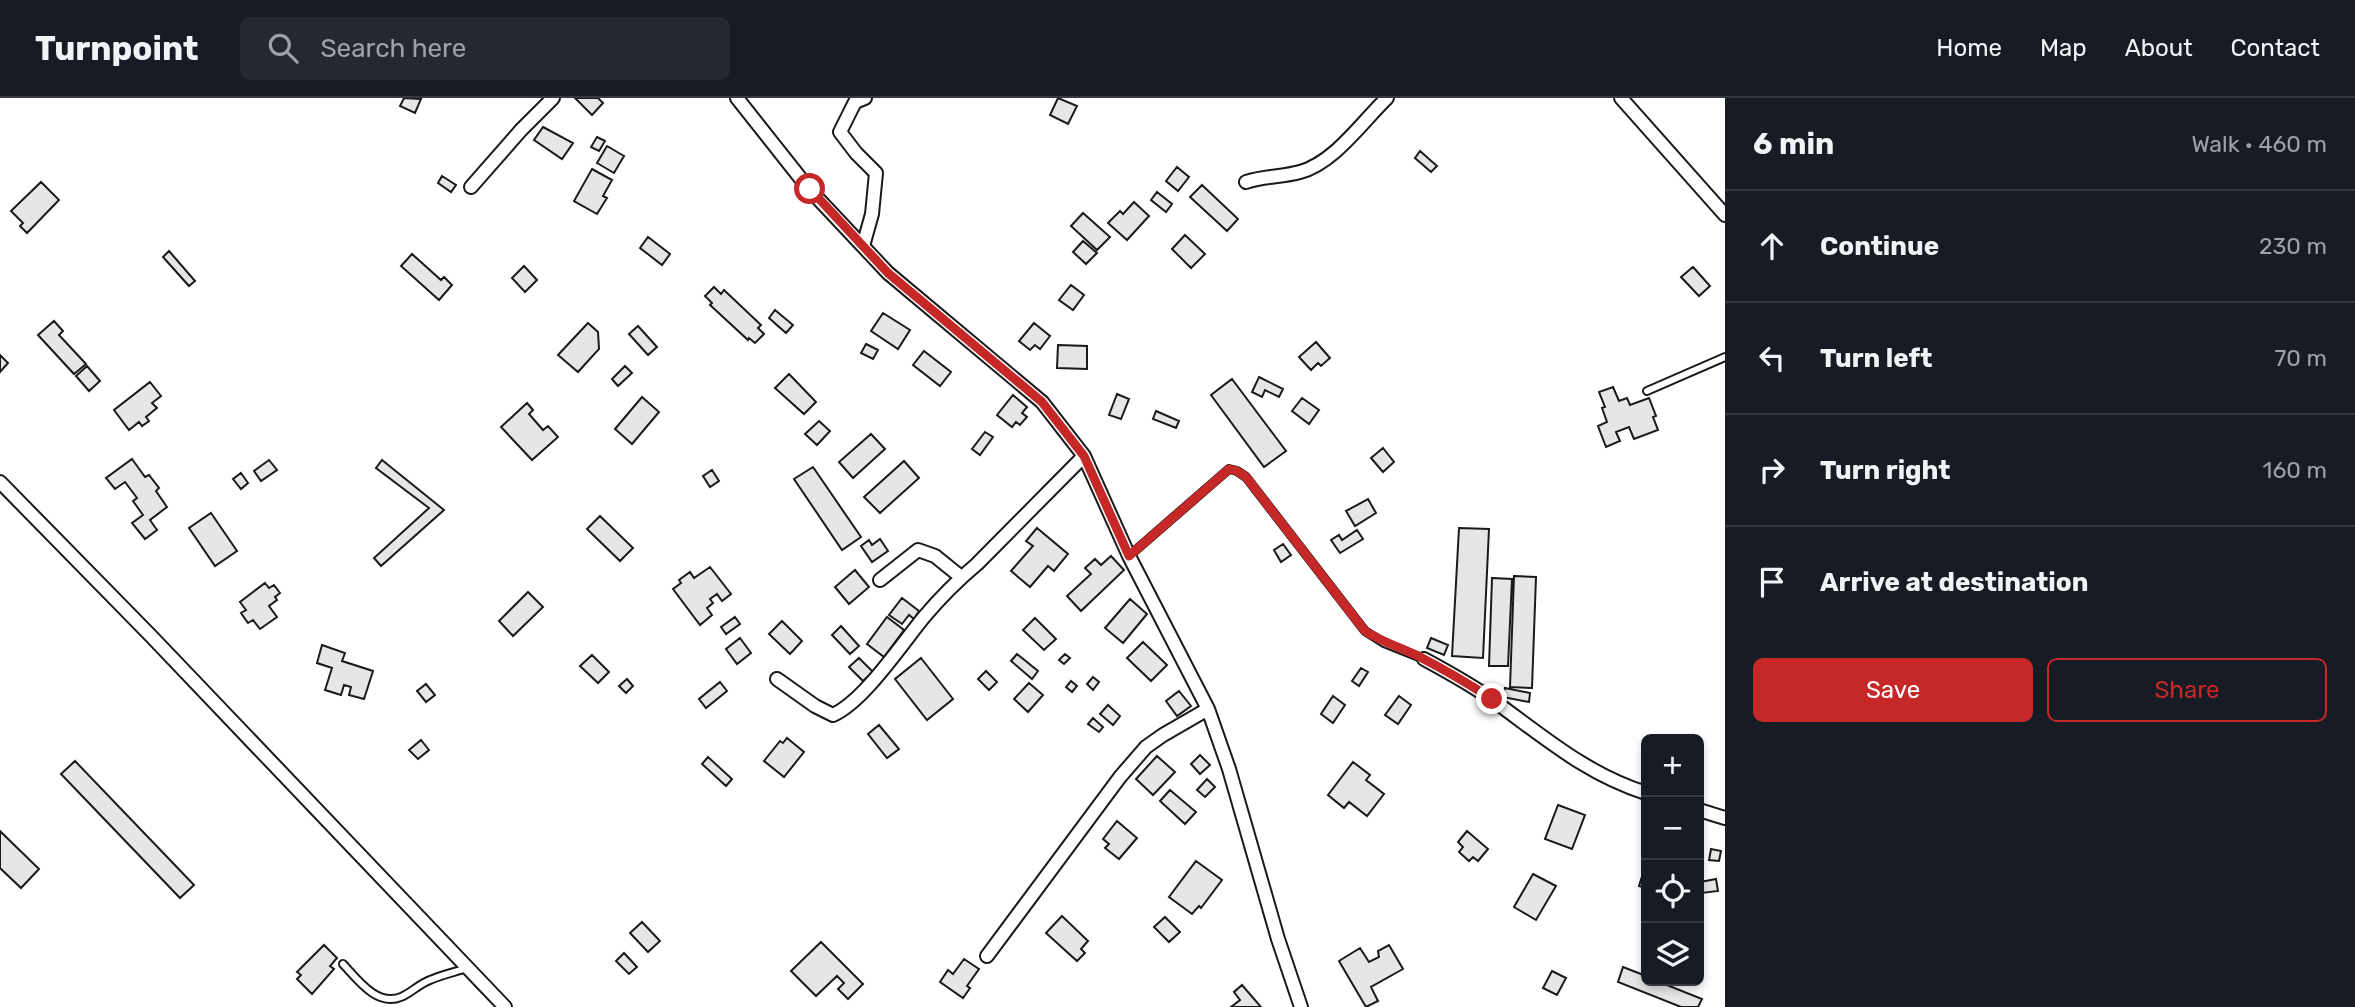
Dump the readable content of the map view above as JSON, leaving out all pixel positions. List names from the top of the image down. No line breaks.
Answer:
{"page":{"header":"Turnpoint","search":"Search here","nav":["Home","Map","About","Contact"],"heading":["6 min","Walk · 460 m"],"list":[["Continue","230 m"],["Turn left","70 m"],["Turn right","160 m"],"Arrive at destination"],"buttons":["Save","Share"],"map_buttons":["+","−"]}}
